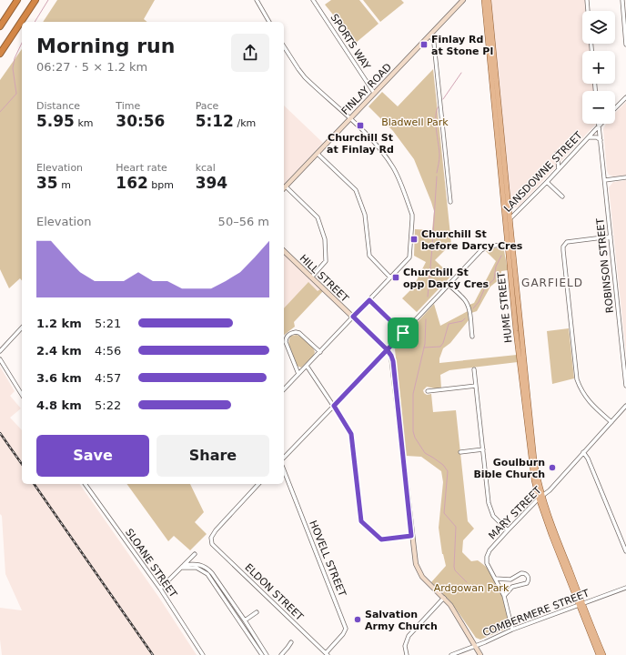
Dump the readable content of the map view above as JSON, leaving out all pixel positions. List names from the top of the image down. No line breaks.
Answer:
{"streets":{"main road":["HUME STREET"],"street":["SPORTS WAY","FINLAY ROAD","LANSDOWNE STREET","ROBINSON STREET","HILL STREET","MARY STREET","HOVELL STREET","SLOANE STREET","ELDON STREET","COMBERMERE STREET"]},"crossings":[["SPORTS WAY","FINLAY ROAD"],["LANSDOWNE STREET","ROBINSON STREET"],["LANSDOWNE STREET","HUME STREET"],["HUME STREET","MARY STREET"],["HUME STREET","COMBERMERE STREET"],["HOVELL STREET","ELDON STREET"]],"districts":["GARFIELD"],"parks":["Bladwell Park","Ardgowan Park"],"places":{"transit":["Finlay Rd at Stone Pl","Churchill St at Finlay Rd","Churchill St before Darcy Cres","Churchill St opp Darcy Cres"],"other":["Goulburn Bible Church","Salvation Army Church"]},"page":{"map_buttons":["+","−"],"heading":["Morning run","06:27 · 5 × 1.2 km"],"stats":[["Distance","5.95 km"],["Time","30:56"],["Pace","5:12 /km"],["Elevation","35 m"],["Heart rate","162 bpm"],["kcal","394"]],"chart":["Elevation","50–56 m"],"list":[{"name":"1.2 km","note":"5:21"},{"name":"2.4 km","note":"4:56"},{"name":"3.6 km","note":"4:57"},{"name":"4.8 km","note":"5:22"}],"buttons":["Save","Share"]}}
